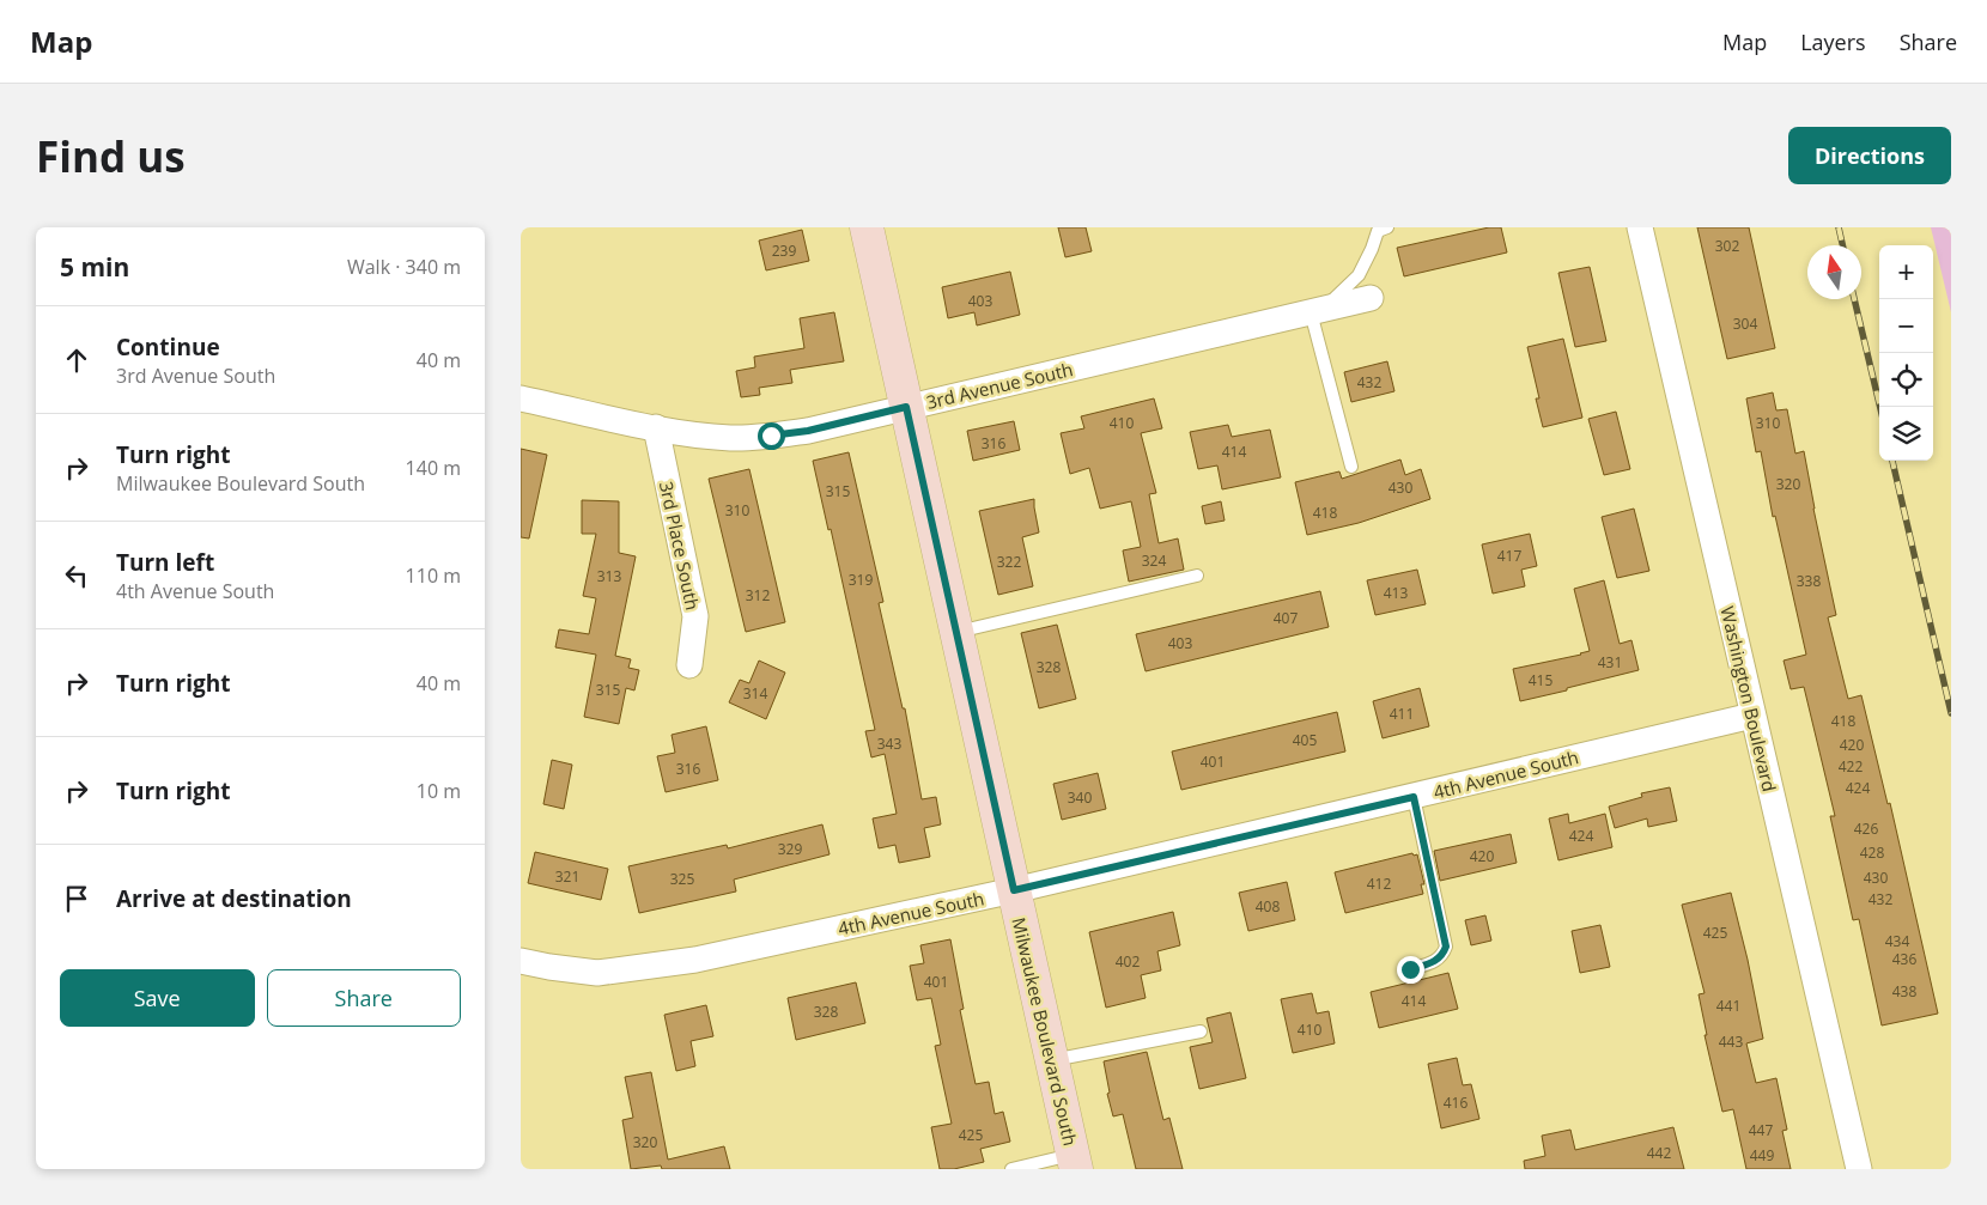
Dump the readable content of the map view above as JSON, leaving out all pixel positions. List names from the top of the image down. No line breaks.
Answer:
{"streets":{"street":["3rd Avenue South","3rd Place South","Washington Boulevard","4th Avenue South","Milwaukee Boulevard South"]},"crossings":[["3rd Avenue South","3rd Place South"],["3rd Avenue South","Milwaukee Boulevard South"],["Washington Boulevard","4th Avenue South"],["4th Avenue South","Milwaukee Boulevard South"]],"house_numbers":["302","239","403","304","432","410","310","316","414","320","430","315","310","418","417","324","322","313","319","338","413","312","407","403","431","328","415","315","314","411","418","405","343","420","401","422","316","424","340","426","424","329","428","420","321","430","325","412","432","408","425","434","436","402","401","438","414","441","328","410","443","416","447","425","320","442","449"],"north":"top","page":{"header":"Map","nav":["Map","Layers","Share"],"buttons":["Directions",["Save","Share"]],"title":"Find us","heading":["5 min","Walk · 340 m"],"map_buttons":["+","−"],"list":[["Continue","3rd Avenue South","40 m"],["Turn right","Milwaukee Boulevard South","140 m"],["Turn left","4th Avenue South","110 m"],["Turn right","40 m"],["Turn right","10 m"],"Arrive at destination"]}}
